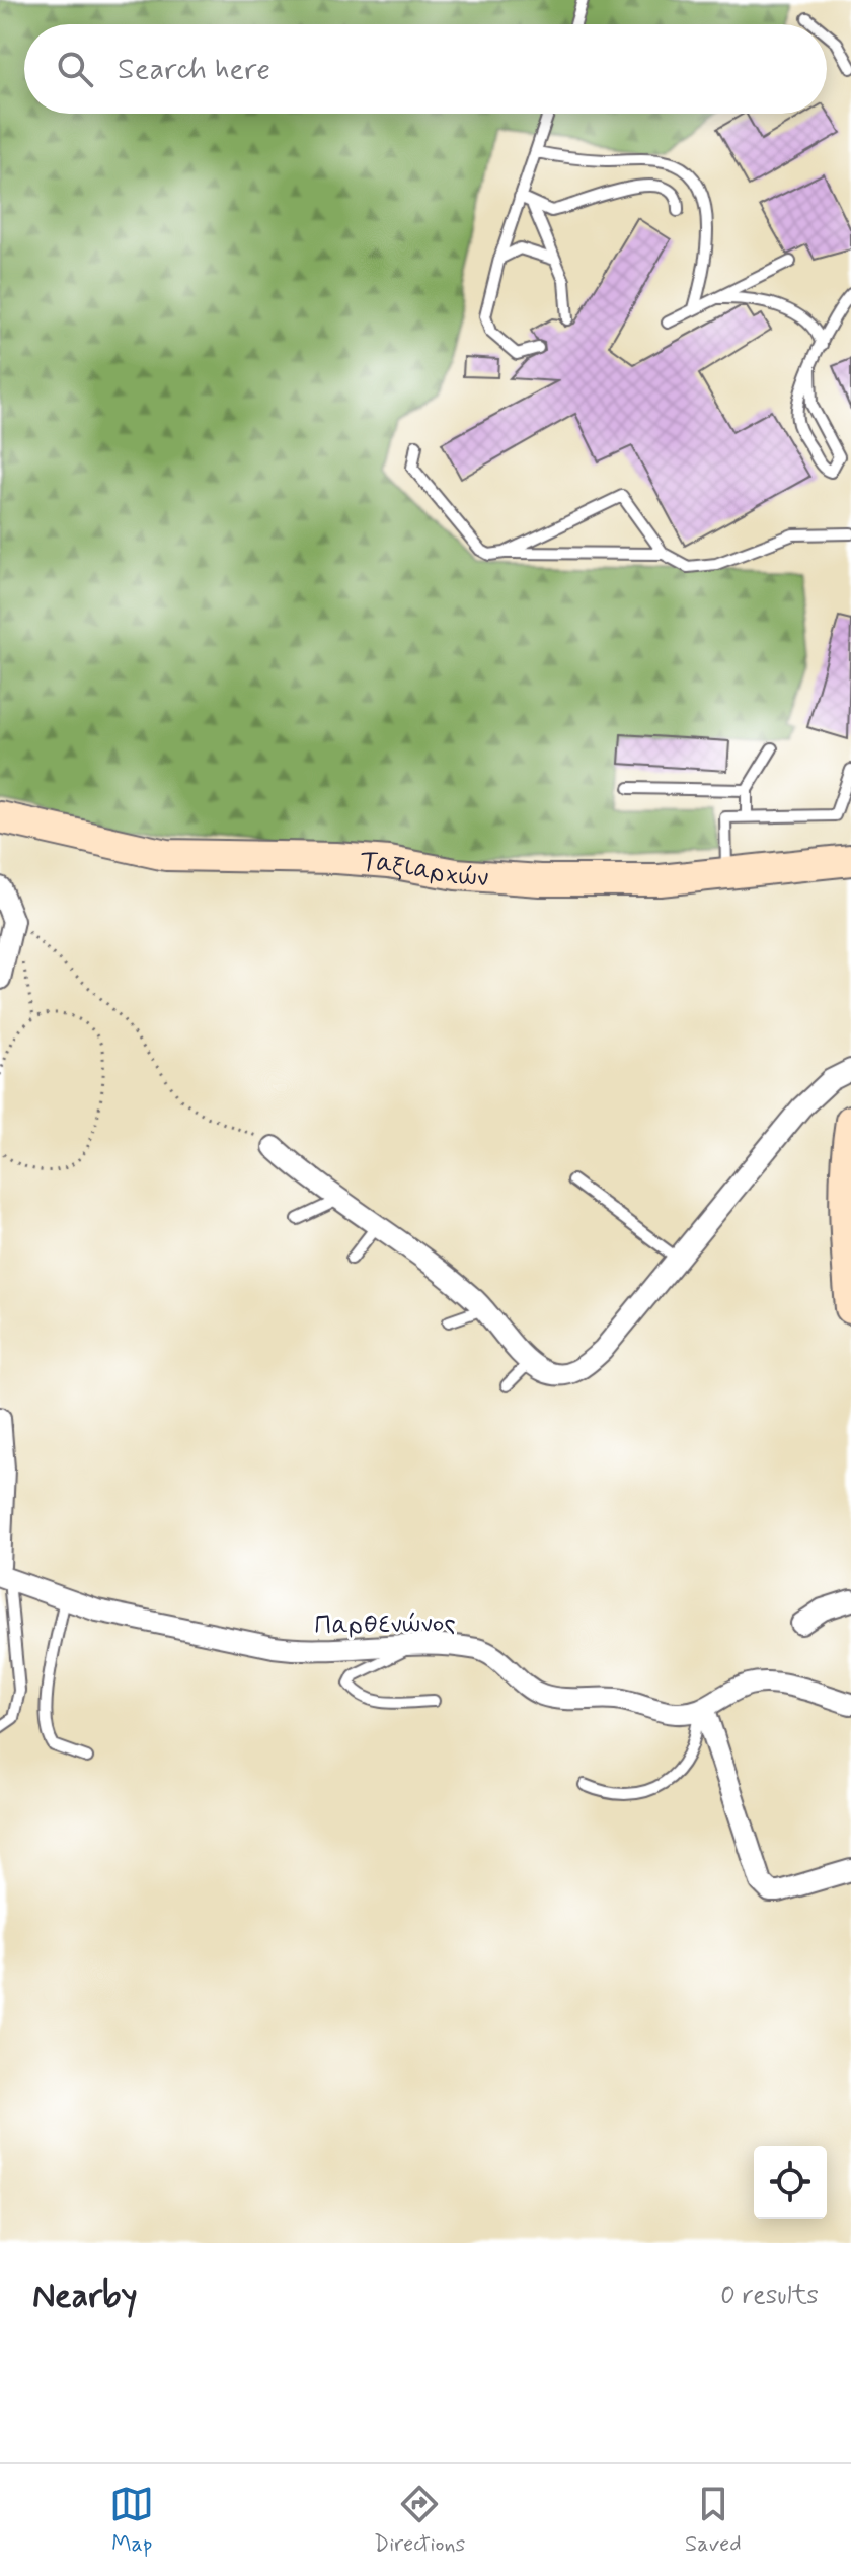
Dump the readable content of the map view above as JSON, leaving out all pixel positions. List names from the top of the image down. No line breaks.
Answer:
{"streets":{"street":["Ταξιαρχών","Παρθενώνος"]},"page":{"search":"Search here","heading":["Nearby","0 results"],"nav":["Map","Directions","Saved"]}}
